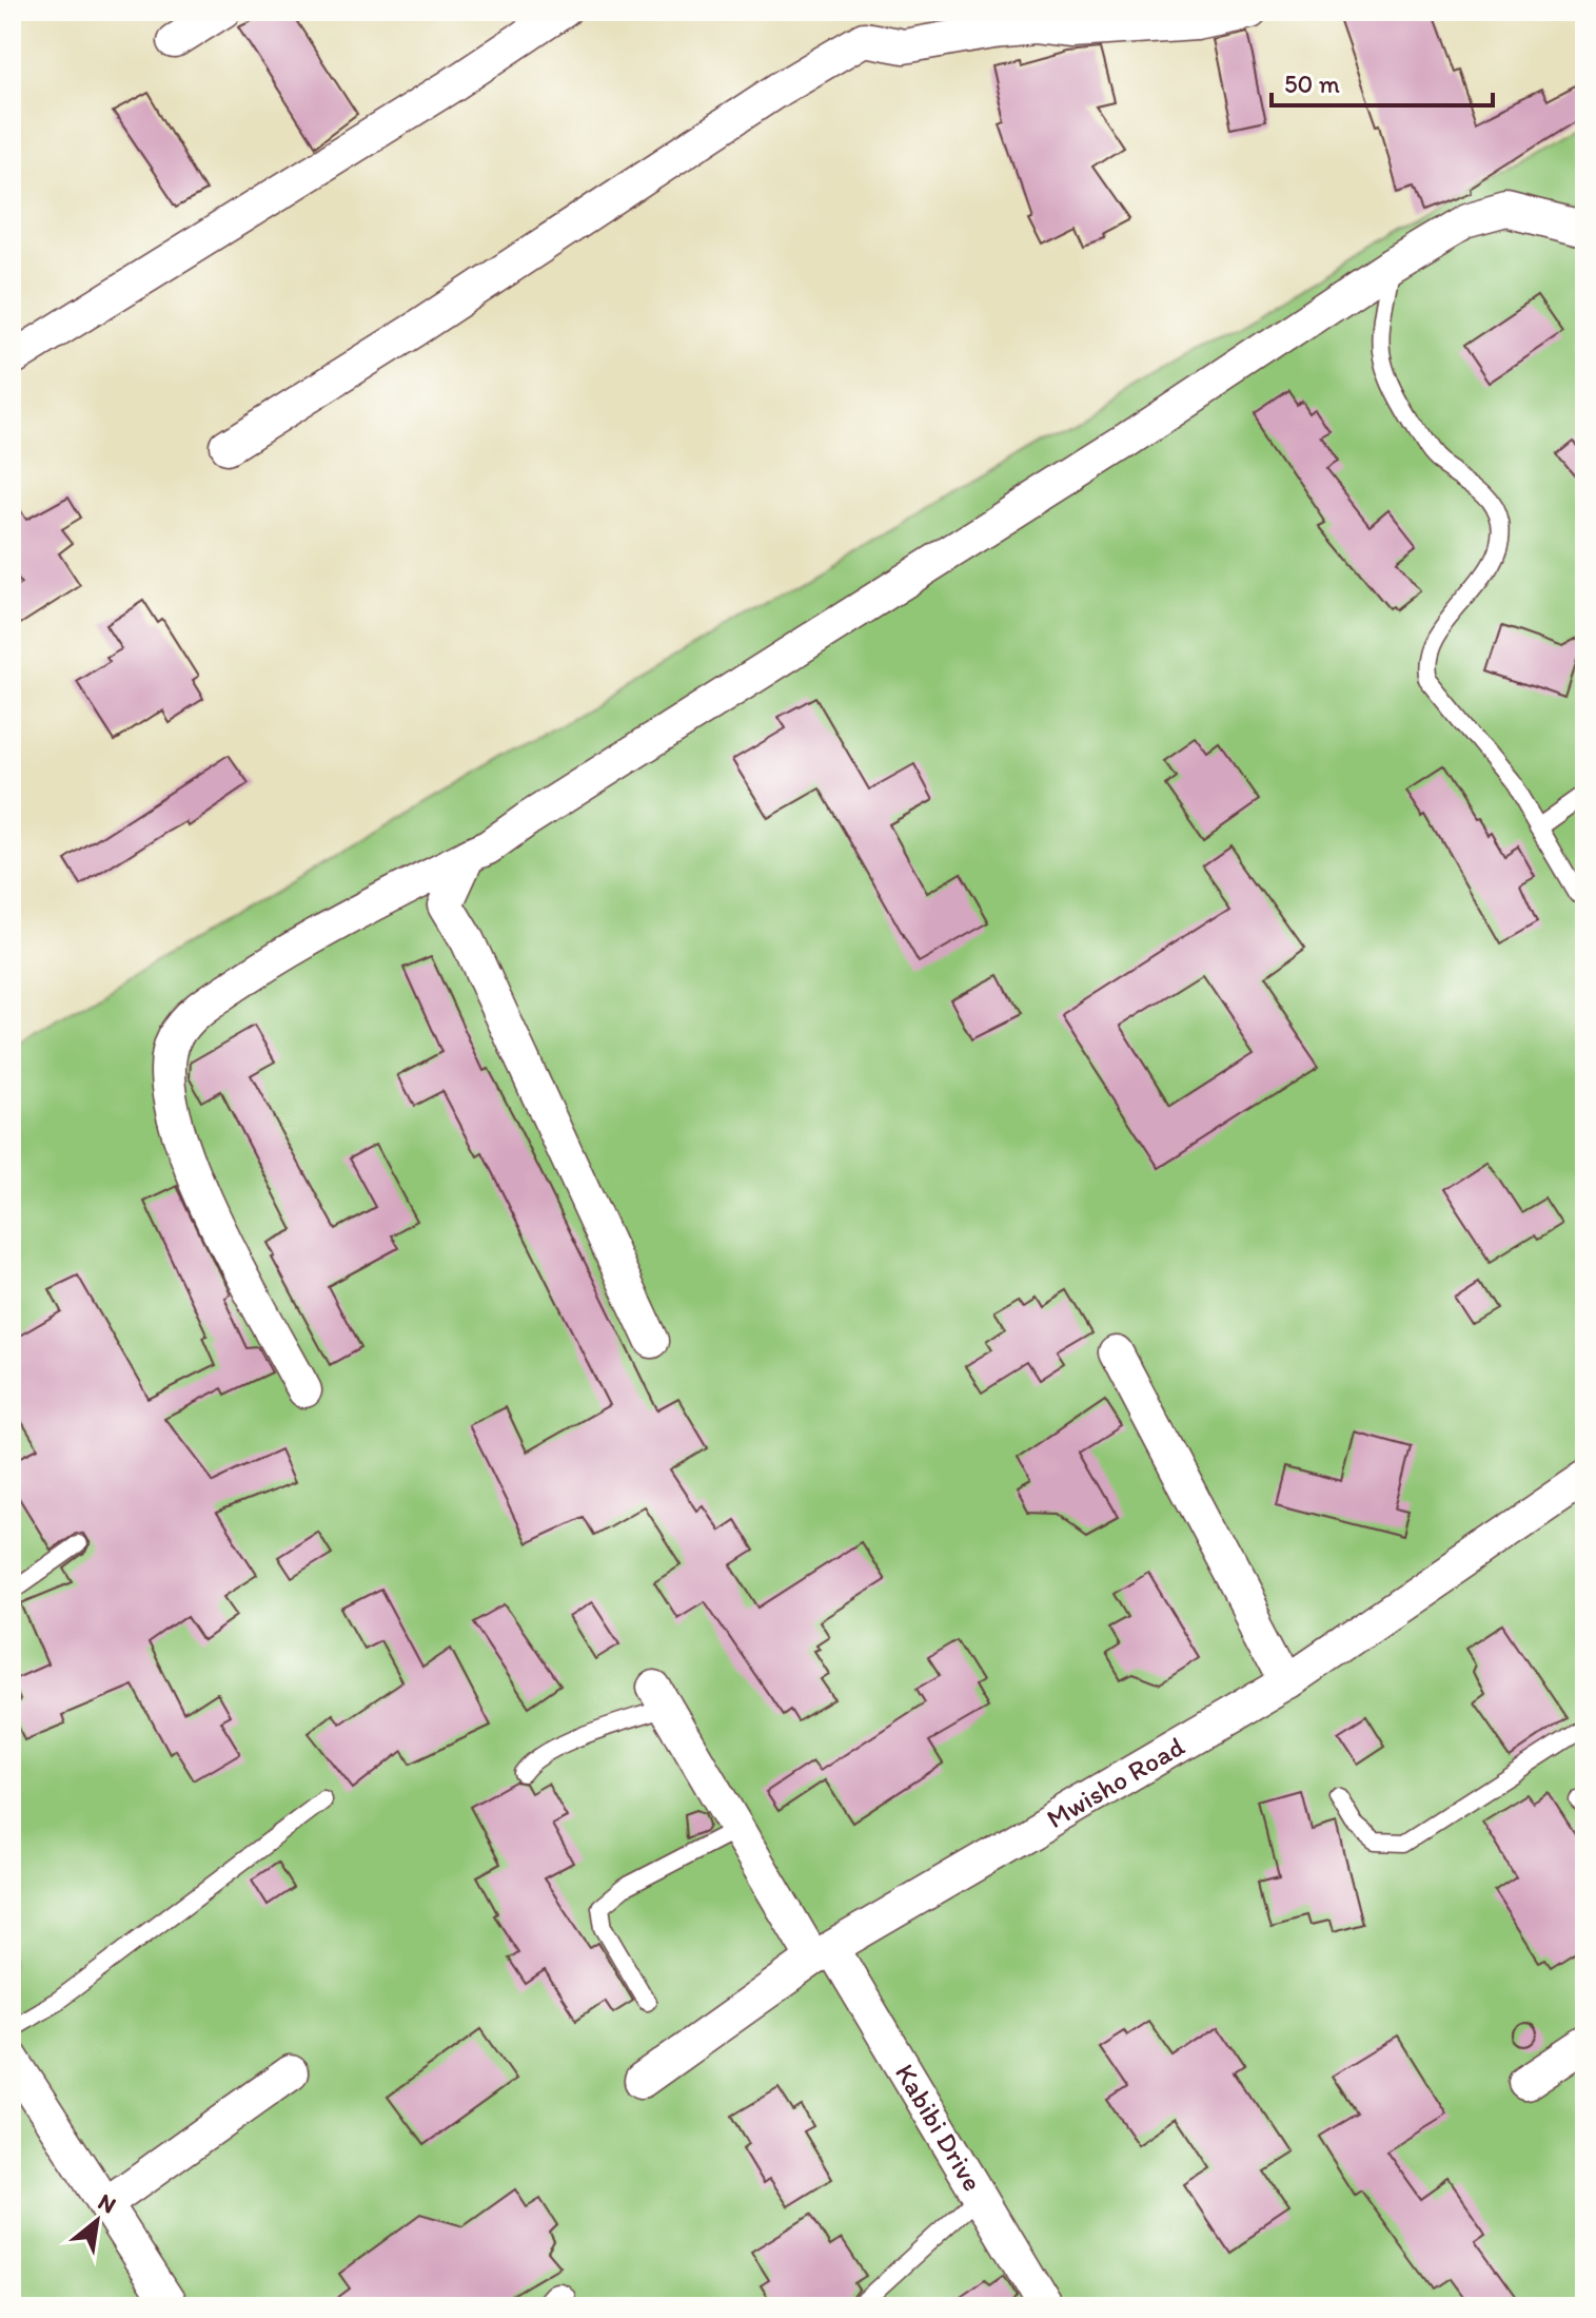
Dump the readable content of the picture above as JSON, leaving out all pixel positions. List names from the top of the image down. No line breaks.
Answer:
{"streets":{"street":["Mwisho Road","Kabibi Drive"]},"crossings":[["Mwisho Road","Kabibi Drive"]],"scale_bar":"50 m","north":"top right"}
